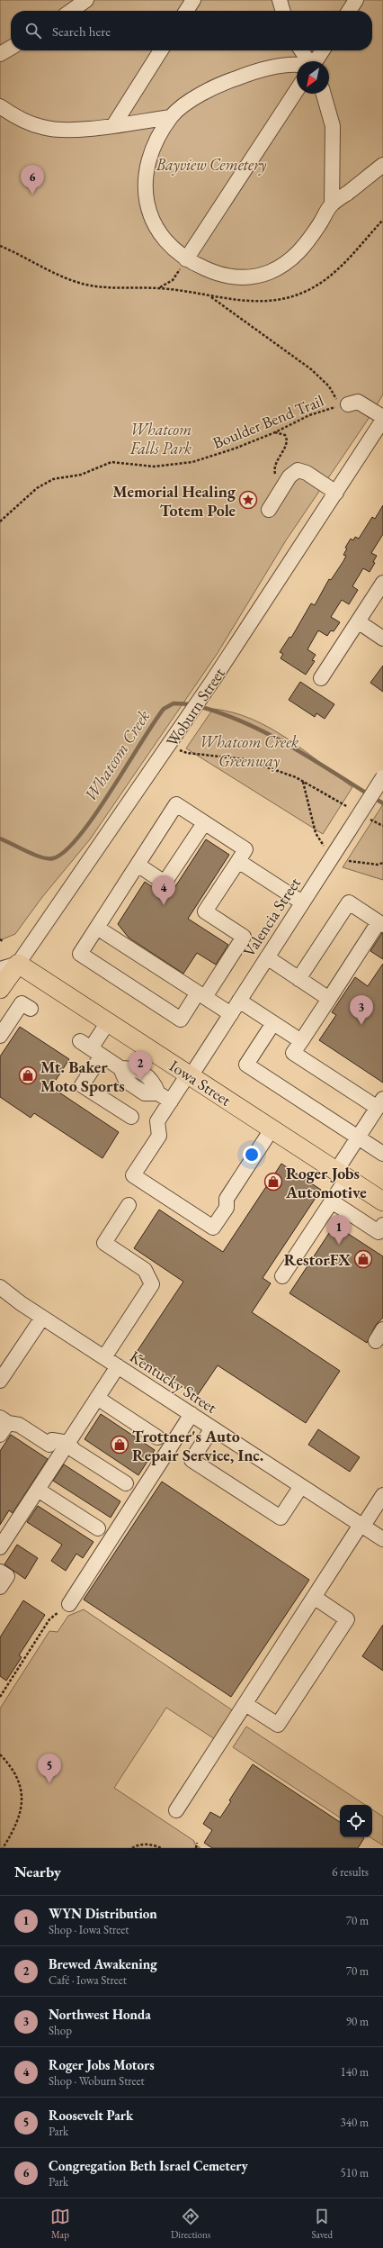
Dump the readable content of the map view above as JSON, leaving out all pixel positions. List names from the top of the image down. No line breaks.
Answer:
{"streets":{"main road":["Woburn Street","Iowa Street"],"street":["Valencia Street","Kentucky Street"],"path":["Boulder Bend Trail"]},"crossings":[["Woburn Street","Iowa Street"],["Valencia Street","Iowa Street"]],"water":["Whatcom Creek"],"parks":["Bayview Cemetery","Whatcom Falls Park","Whatcom Creek Greenway"],"places":{"place":["Memorial Healing Totem Pole"],"shop":["Mt. Baker Moto Sports","Roger Jobs Automotive","RestorFX","Trottner's Auto Repair Service, Inc."]},"north":"bottom left","page":{"search":"Search here","pins":["6","4","3","2","1","5"],"heading":["Nearby","6 results"],"list":[{"mark":"1","name":"WYN Distribution","note":"Shop · Iowa Street","value":"70 m"},{"mark":"2","name":"Brewed Awakening","note":"Café · Iowa Street","value":"70 m"},{"mark":"3","name":"Northwest Honda","note":"Shop","value":"90 m"},{"mark":"4","name":"Roger Jobs Motors","note":"Shop · Woburn Street","value":"140 m"},{"mark":"5","name":"Roosevelt Park","note":"Park","value":"340 m"},{"mark":"6","name":"Congregation Beth Israel Cemetery","note":"Park","value":"510 m"}],"nav":["Map","Directions","Saved"]}}
